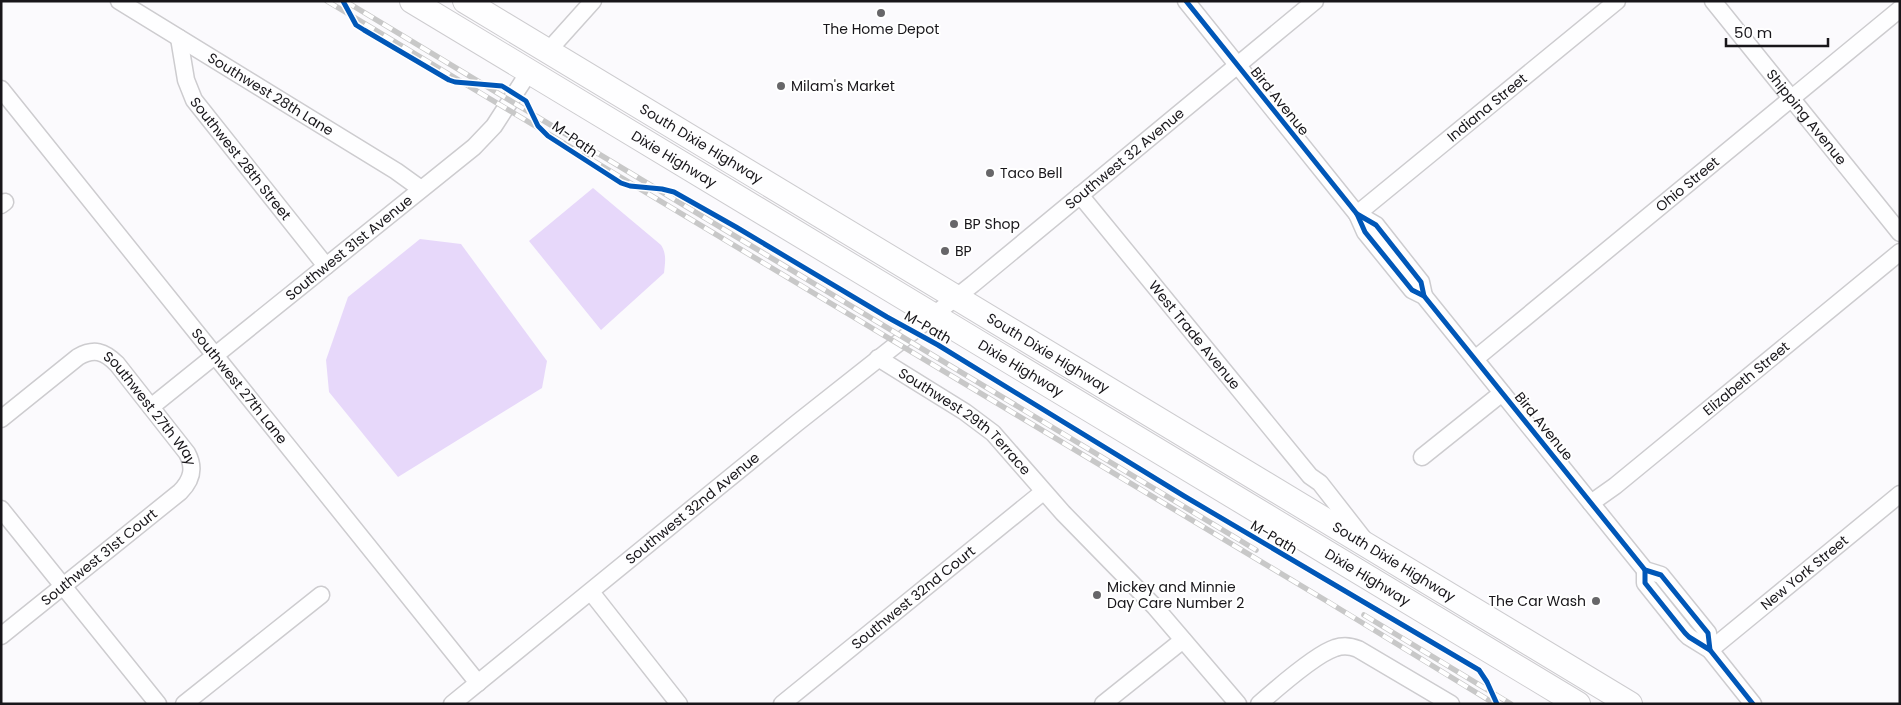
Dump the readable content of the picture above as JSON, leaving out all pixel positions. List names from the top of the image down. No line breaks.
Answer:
{"streets":{"highway":["South Dixie Highway","Dixie Highway"],"street":["Southwest 28th Lane","Bird Avenue","Indiana Street","Shipping Avenue","Southwest 28th Street","Southwest 32 Avenue","Ohio Street","Southwest 31st Avenue","West Trade Avenue","Elizabeth Street","Southwest 27th Lane","Southwest 27th Way","Southwest 29th Terrace","Southwest 32nd Avenue","Southwest 31st Court","New York Street","Southwest 32nd Court"],"cycle path":["M-Path"]},"crossings":[["Southwest 28th Lane","Southwest 28th Street"],["Southwest 28th Lane","Southwest 31st Avenue"],["Bird Avenue","Indiana Street"],["Bird Avenue","Southwest 32 Avenue"],["Bird Avenue","Ohio Street"],["Bird Avenue","Elizabeth Street"],["Bird Avenue","New York Street"],["Shipping Avenue","Ohio Street"],["South Dixie Highway","Southwest 32 Avenue"],["South Dixie Highway","West Trade Avenue"],["Southwest 28th Street","Southwest 31st Avenue"],["Southwest 32 Avenue","Dixie Highway"],["Southwest 32 Avenue","West Trade Avenue"],["Southwest 32 Avenue","Southwest 32nd Avenue"],["Dixie Highway","Southwest 31st Avenue"],["Dixie Highway","Southwest 32nd Avenue"],["Southwest 31st Avenue","Southwest 27th Lane"],["Southwest 31st Avenue","Southwest 27th Way"],["Southwest 27th Lane","Southwest 32nd Avenue"],["Southwest 27th Way","Southwest 31st Court"],["Southwest 29th Terrace","Southwest 32nd Avenue"],["Southwest 29th Terrace","Southwest 32nd Court"]],"places":["The Home Depot","Milam's Market","Taco Bell","BP Shop","BP","Mickey and Minnie Day Care Number 2","The Car Wash"],"scale_bar":"50 m"}
